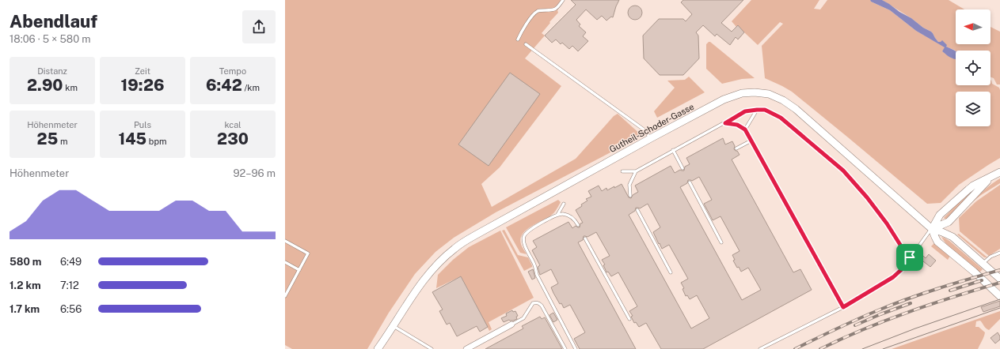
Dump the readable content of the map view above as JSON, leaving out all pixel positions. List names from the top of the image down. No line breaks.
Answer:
{"streets":{"street":["Gutheil-Schoder-Gasse"]},"north":"left","page":{"heading":["Abendlauf","18:06 · 5 × 580 m"],"stats":[["Distanz","2.90 km"],["Zeit","19:26"],["Tempo","6:42 /km"],["Höhenmeter","25 m"],["Puls","145 bpm"],["kcal","230"]],"chart":["Höhenmeter","92–96 m"],"list":[{"name":"580 m","note":"6:49"},{"name":"1.2 km","note":"7:12"},{"name":"1.7 km","note":"6:56"}]}}
